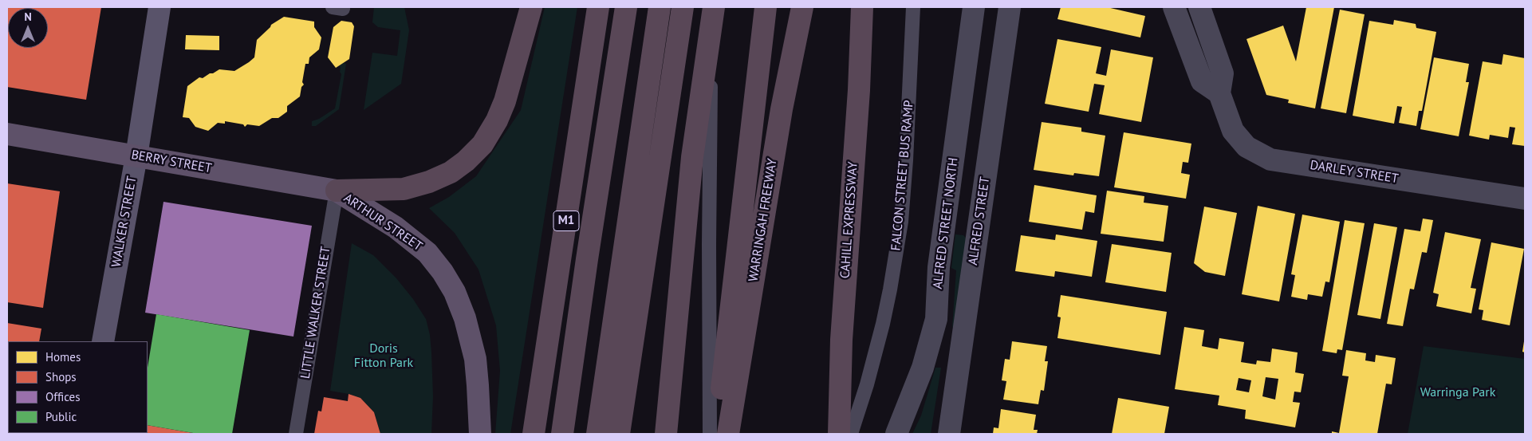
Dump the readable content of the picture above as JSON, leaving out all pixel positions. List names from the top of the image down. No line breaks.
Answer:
{"streets":{"highway":["WARRINGAH FREEWAY","CAHILL EXPRESSWAY","M1"],"main road":["BERRY STREET","ARTHUR STREET"],"street":["DARLEY STREET","ALFRED STREET","WALKER STREET","ALFRED STREET NORTH"],"lane":["FALCON STREET BUS RAMP","LITTLE WALKER STREET"]},"crossings":[["BERRY STREET","WALKER STREET"],["BERRY STREET","ARTHUR STREET"],["BERRY STREET","LITTLE WALKER STREET"],["ARTHUR STREET","LITTLE WALKER STREET"]],"parks":["Doris Fitton Park","Warringa Park"],"legend":["Homes","Shops","Offices","Public"],"north":"top"}
